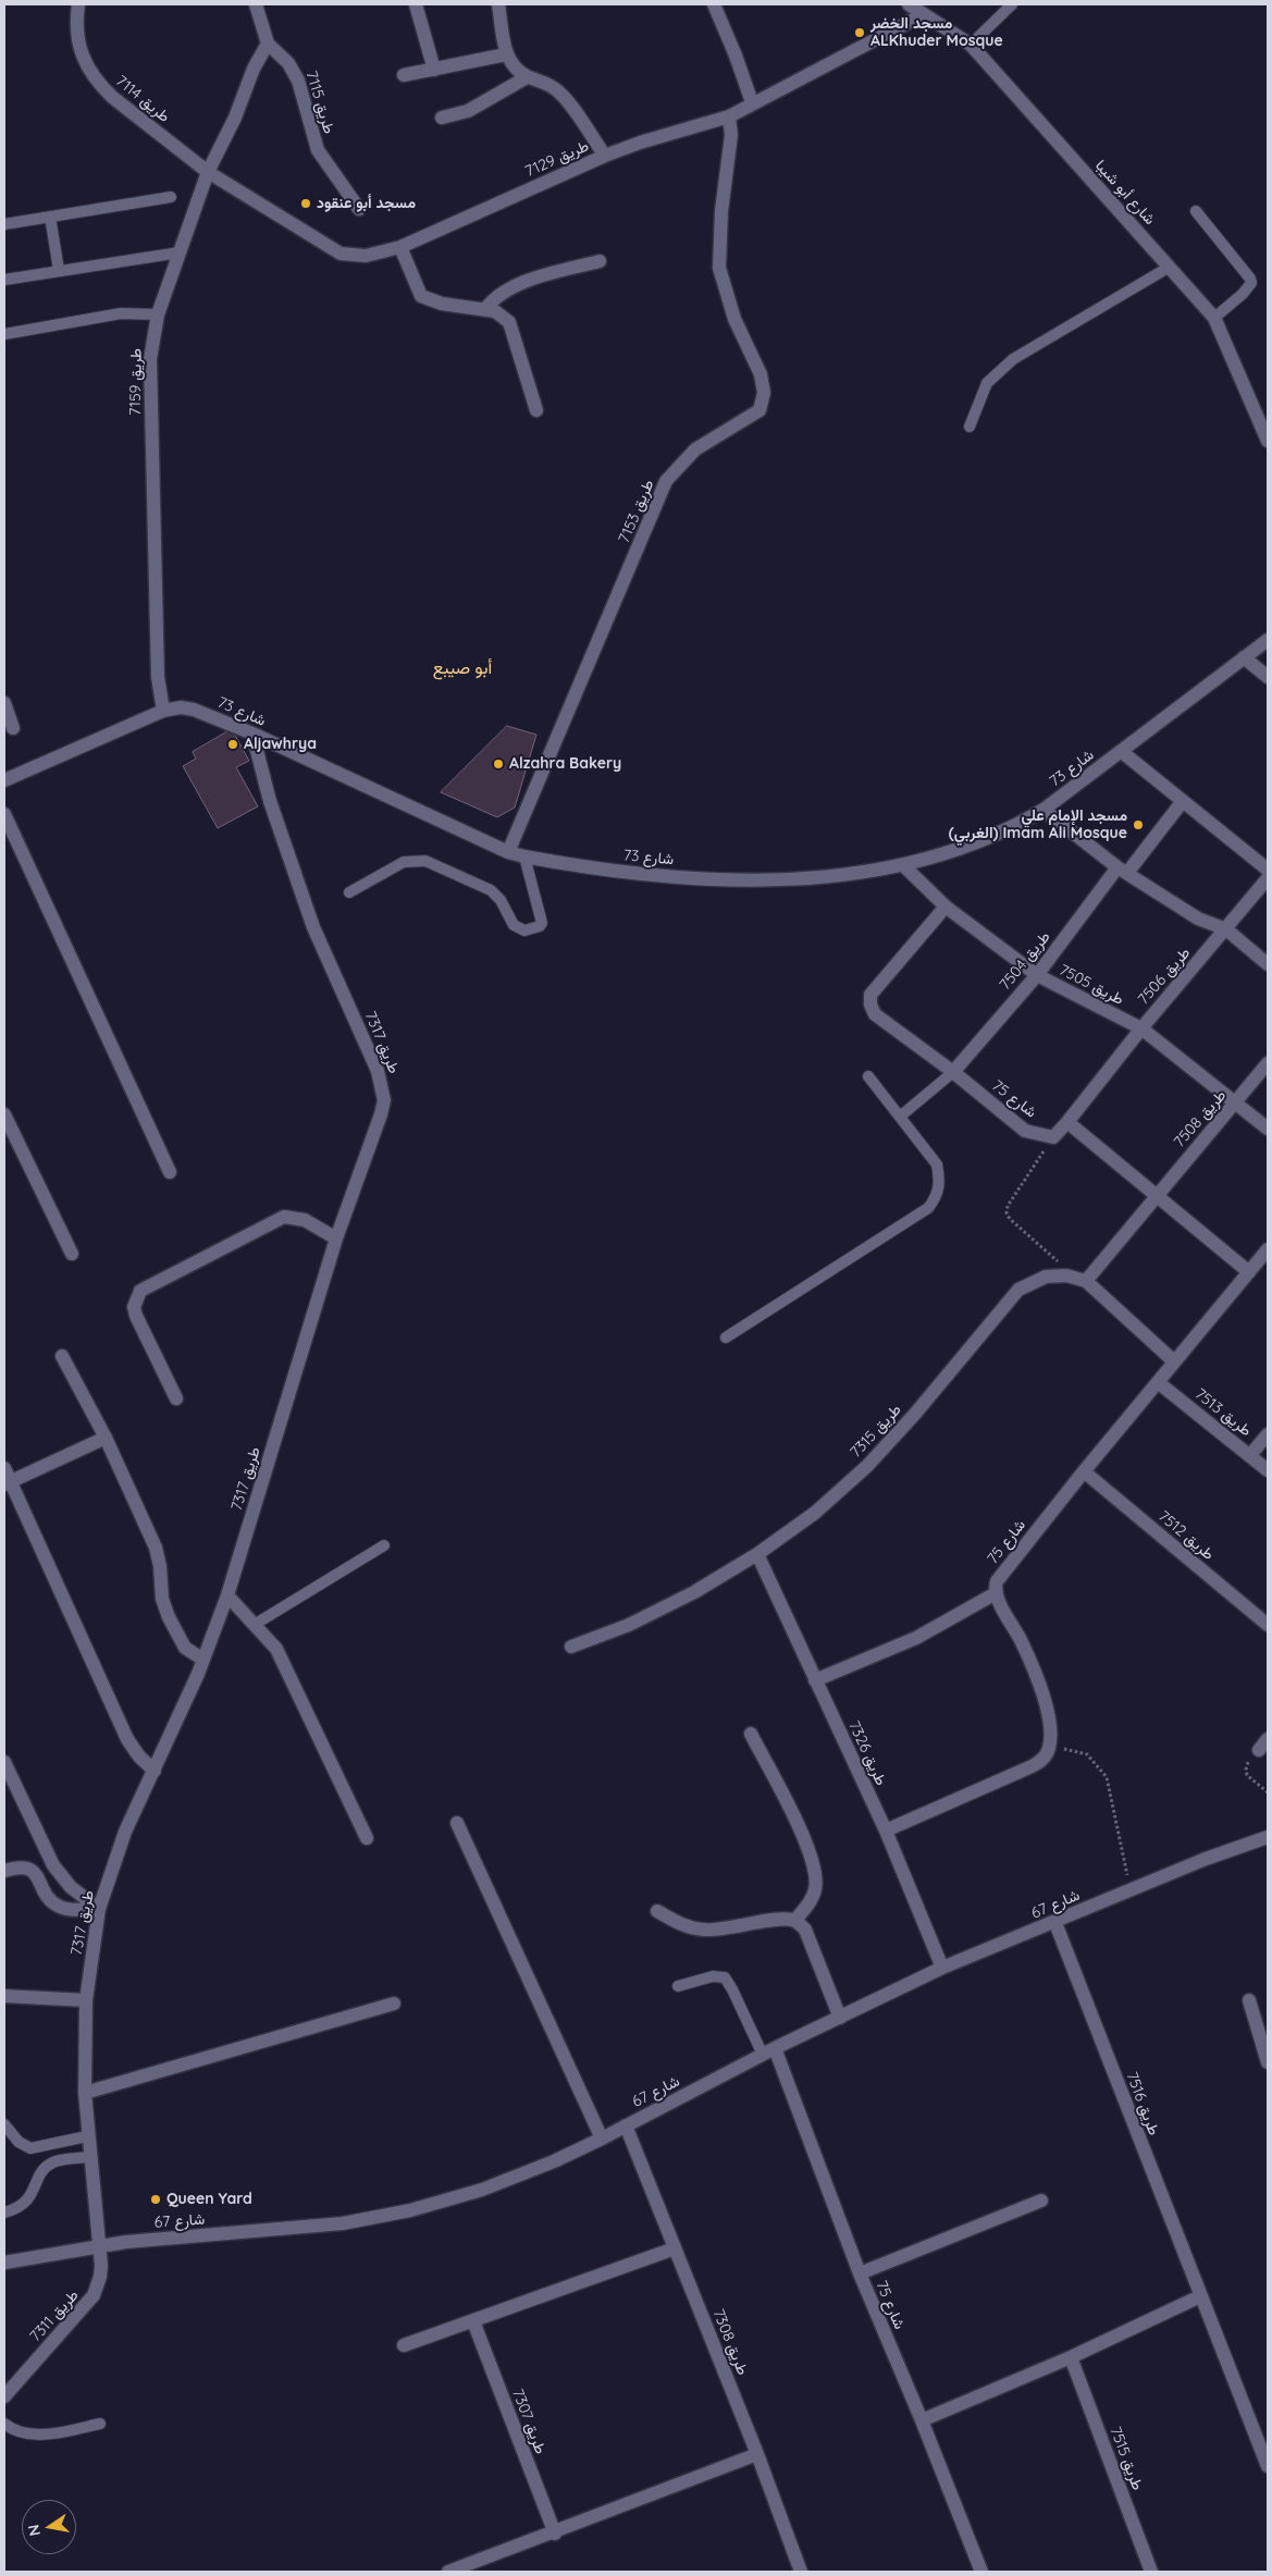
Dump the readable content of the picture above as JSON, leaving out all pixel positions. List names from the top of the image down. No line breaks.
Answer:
{"streets":{"street":["طريق 7114","طريق 7115","طريق 7129","شارع أبو شيبا","طريق 7159","طريق 7153","شارع 73","طريق 7504","طريق 7506","طريق 7505","طريق 7317","شارع 75","طريق 7508","طريق 7513","طريق 7315","طريق 7512","طريق 7326","شارع 67","طريق 7516","طريق 7311","طريق 7308","طريق 7307","طريق 7515"]},"crossings":[["طريق 7114","طريق 7129"],["طريق 7114","طريق 7159"],["طريق 7115","طريق 7159"],["طريق 7129","شارع أبو شيبا"],["طريق 7129","طريق 7159"],["طريق 7129","طريق 7153"],["طريق 7159","شارع 73"],["طريق 7153","شارع 73"],["شارع 73","طريق 7505"],["شارع 73","طريق 7317"],["طريق 7504","طريق 7505"],["طريق 7504","شارع 75"],["طريق 7506","طريق 7505"],["طريق 7505","شارع 75"],["طريق 7505","طريق 7508"],["طريق 7317","شارع 67"],["طريق 7317","طريق 7311"],["شارع 75","طريق 7513"],["شارع 75","طريق 7512"],["شارع 75","شارع 67"],["طريق 7315","طريق 7326"],["طريق 7326","شارع 67"],["شارع 67","طريق 7516"],["شارع 67","طريق 7311"],["شارع 67","طريق 7308"]],"districts":["أبو صيبع"],"places":["مسجد الخضر ALKhuder Mosque","مسجد أبو عنقود","Aljawhrya","Alzahra Bakery","مسجد الإمام علي (الغربي) Imam Ali Mosque","Queen Yard"],"north":"left"}
